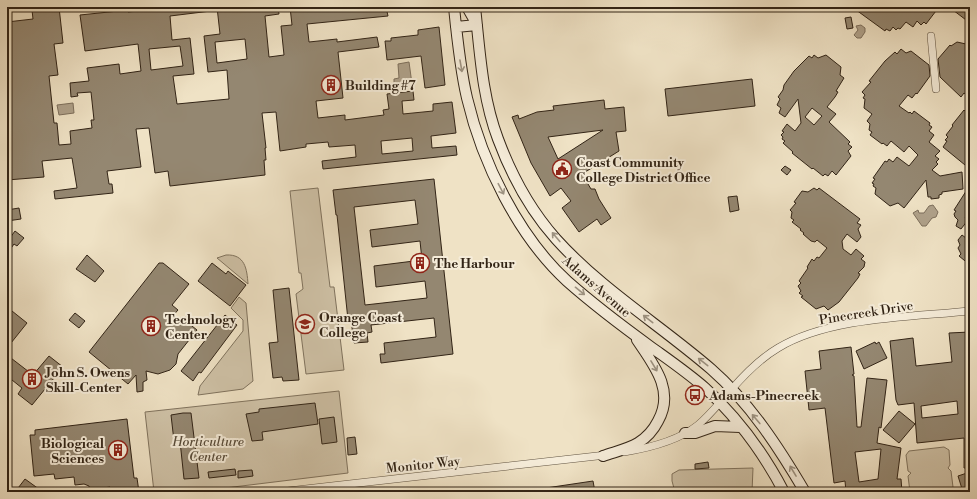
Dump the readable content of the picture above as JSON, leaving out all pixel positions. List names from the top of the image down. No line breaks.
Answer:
{"streets":{"main road":["Adams Avenue"],"street":["Pinecreek Drive","Monitor Way"]},"crossings":[["Adams Avenue","Pinecreek Drive"],["Pinecreek Drive","Monitor Way"]],"parks":["Horticulture Center"],"places":{"building":["Building #7","The Harbour","Technology Center","John S. Owens Skill-Center","Biological Sciences"],"public building":["Coast Community College District Office"],"school or university":["Orange Coast College"],"bus stop":["Adams-Pinecreek"]}}
